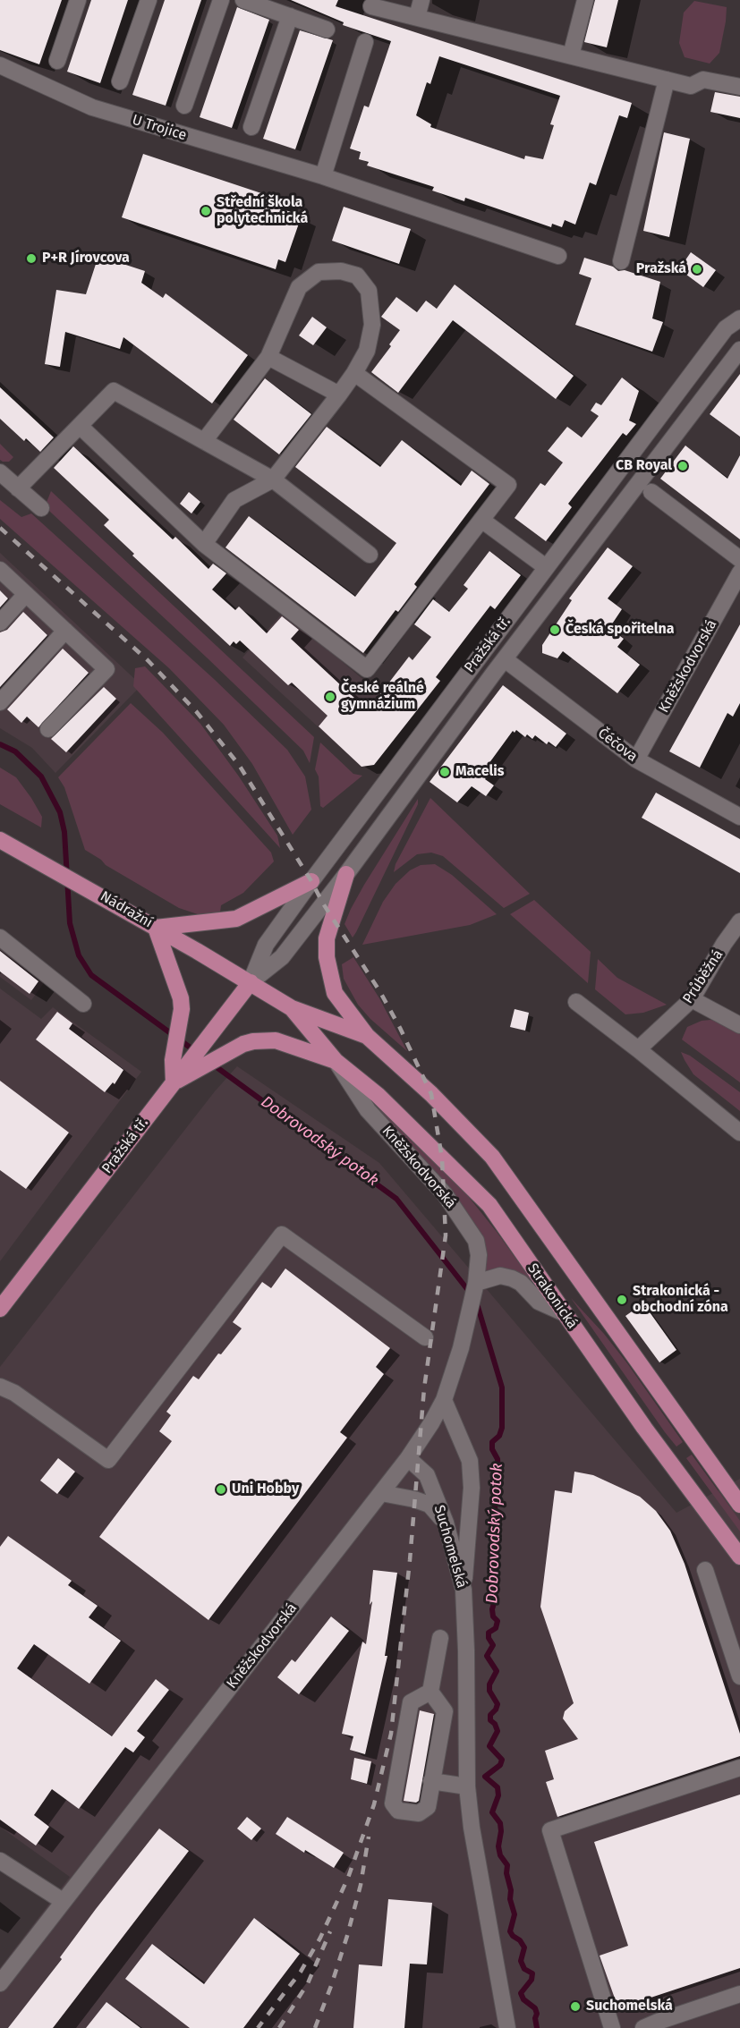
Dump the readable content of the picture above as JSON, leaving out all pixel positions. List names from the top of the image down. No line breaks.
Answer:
{"streets":{"main road":["Pražská tř.","Nádražní","Strakonická"],"street":["U Trojice","Kněžskodvorská","Čéčova","Průběžná","Suchomelská"]},"crossings":[["Pražská tř.","Čéčova"],["Pražská tř.","Nádražní"],["Kněžskodvorská","Čéčova"],["Kněžskodvorská","Strakonická"],["Kněžskodvorská","Suchomelská"]],"water":["Dobrovodský potok"],"places":["Střední škola polytechnická","P+R Jírovcova","Pražská","CB Royal","Česká spořitelna","České reálné gymnázium","Macelis","Strakonická - obchodní zóna","Uni Hobby","Suchomelská"]}
